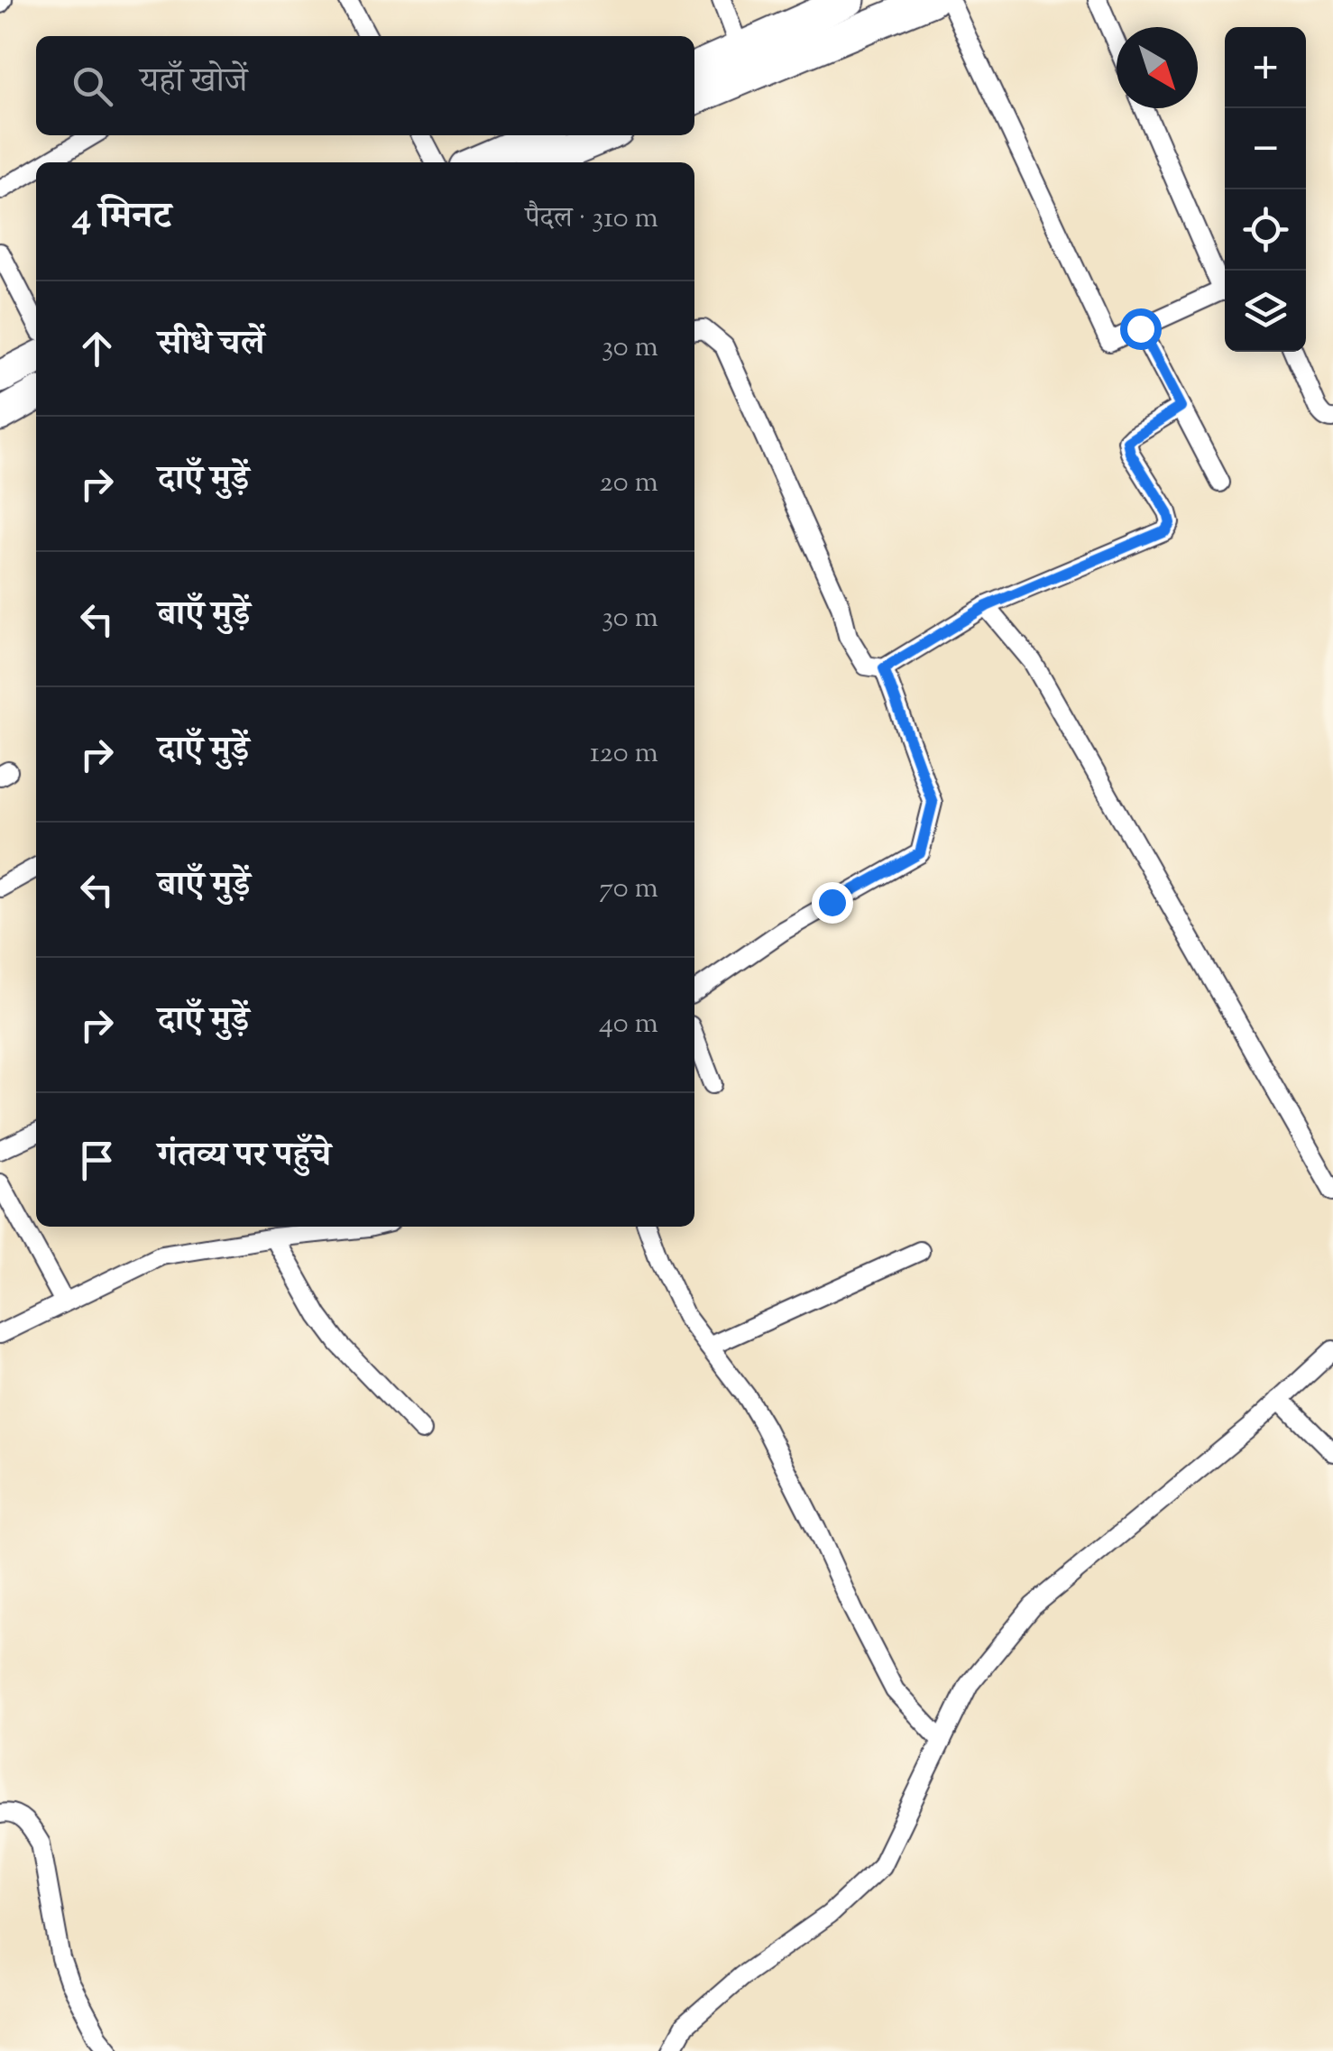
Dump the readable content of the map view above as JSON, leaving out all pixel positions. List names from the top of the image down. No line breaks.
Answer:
{"north":"bottom right","page":{"map_buttons":["+","−"],"search":"यहाँ खोजें","heading":["4 मिनट","पैदल · 310 m"],"list":[["सीधे चलें","30 m"],["दाएँ मुड़ें","20 m"],["बाएँ मुड़ें","30 m"],["दाएँ मुड़ें","120 m"],["बाएँ मुड़ें","70 m"],["दाएँ मुड़ें","40 m"],"गंतव्य पर पहुँचे"]}}
